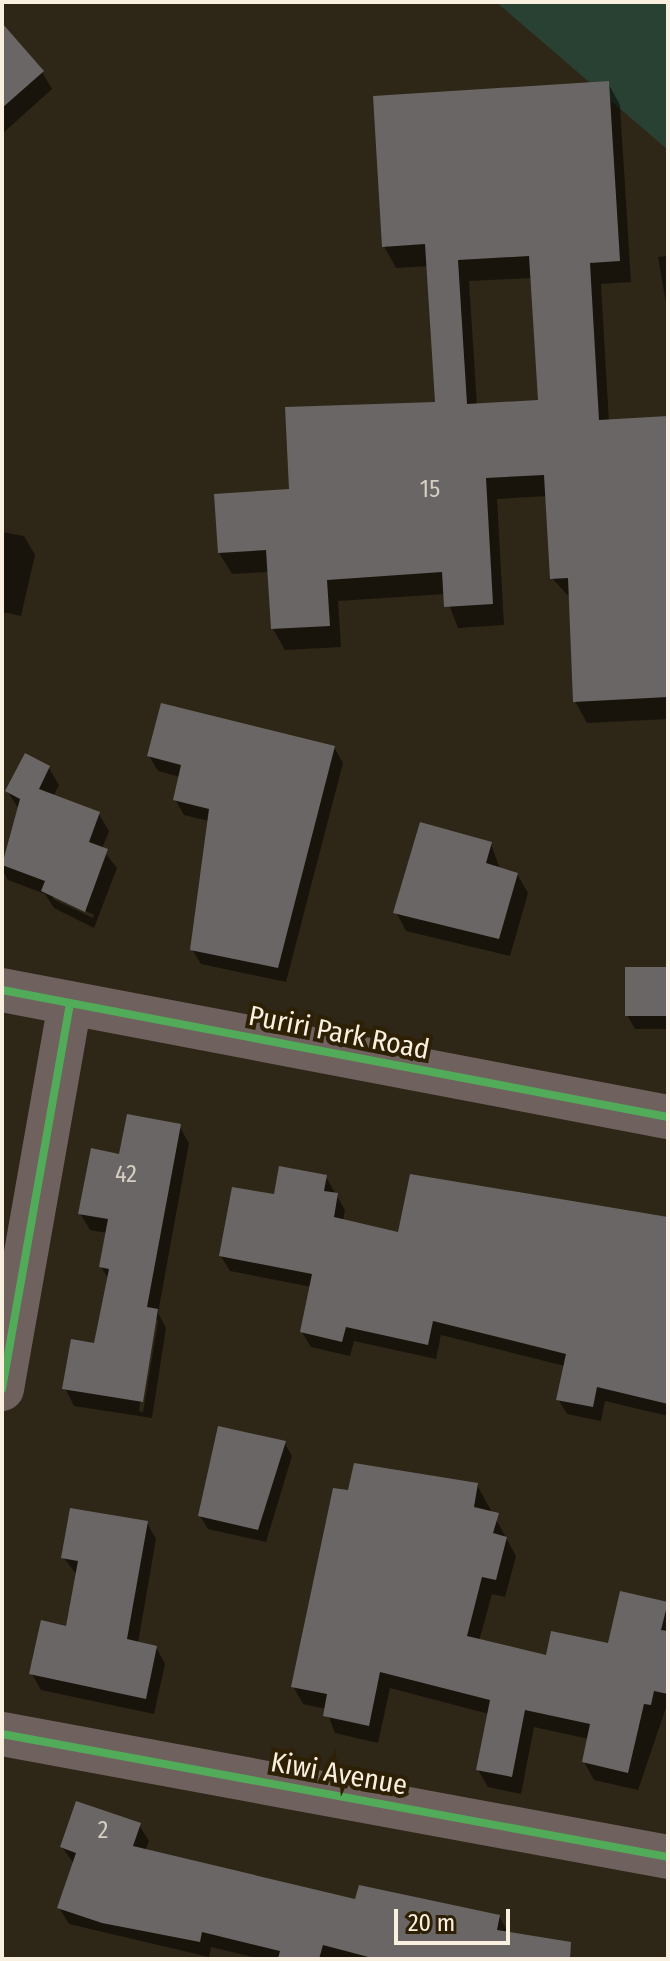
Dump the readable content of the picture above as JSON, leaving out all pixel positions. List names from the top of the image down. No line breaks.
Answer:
{"streets":{"street":["Puriri Park Road","Kiwi Avenue"]},"house_numbers":["15","42","2"],"scale_bar":"20 m"}
